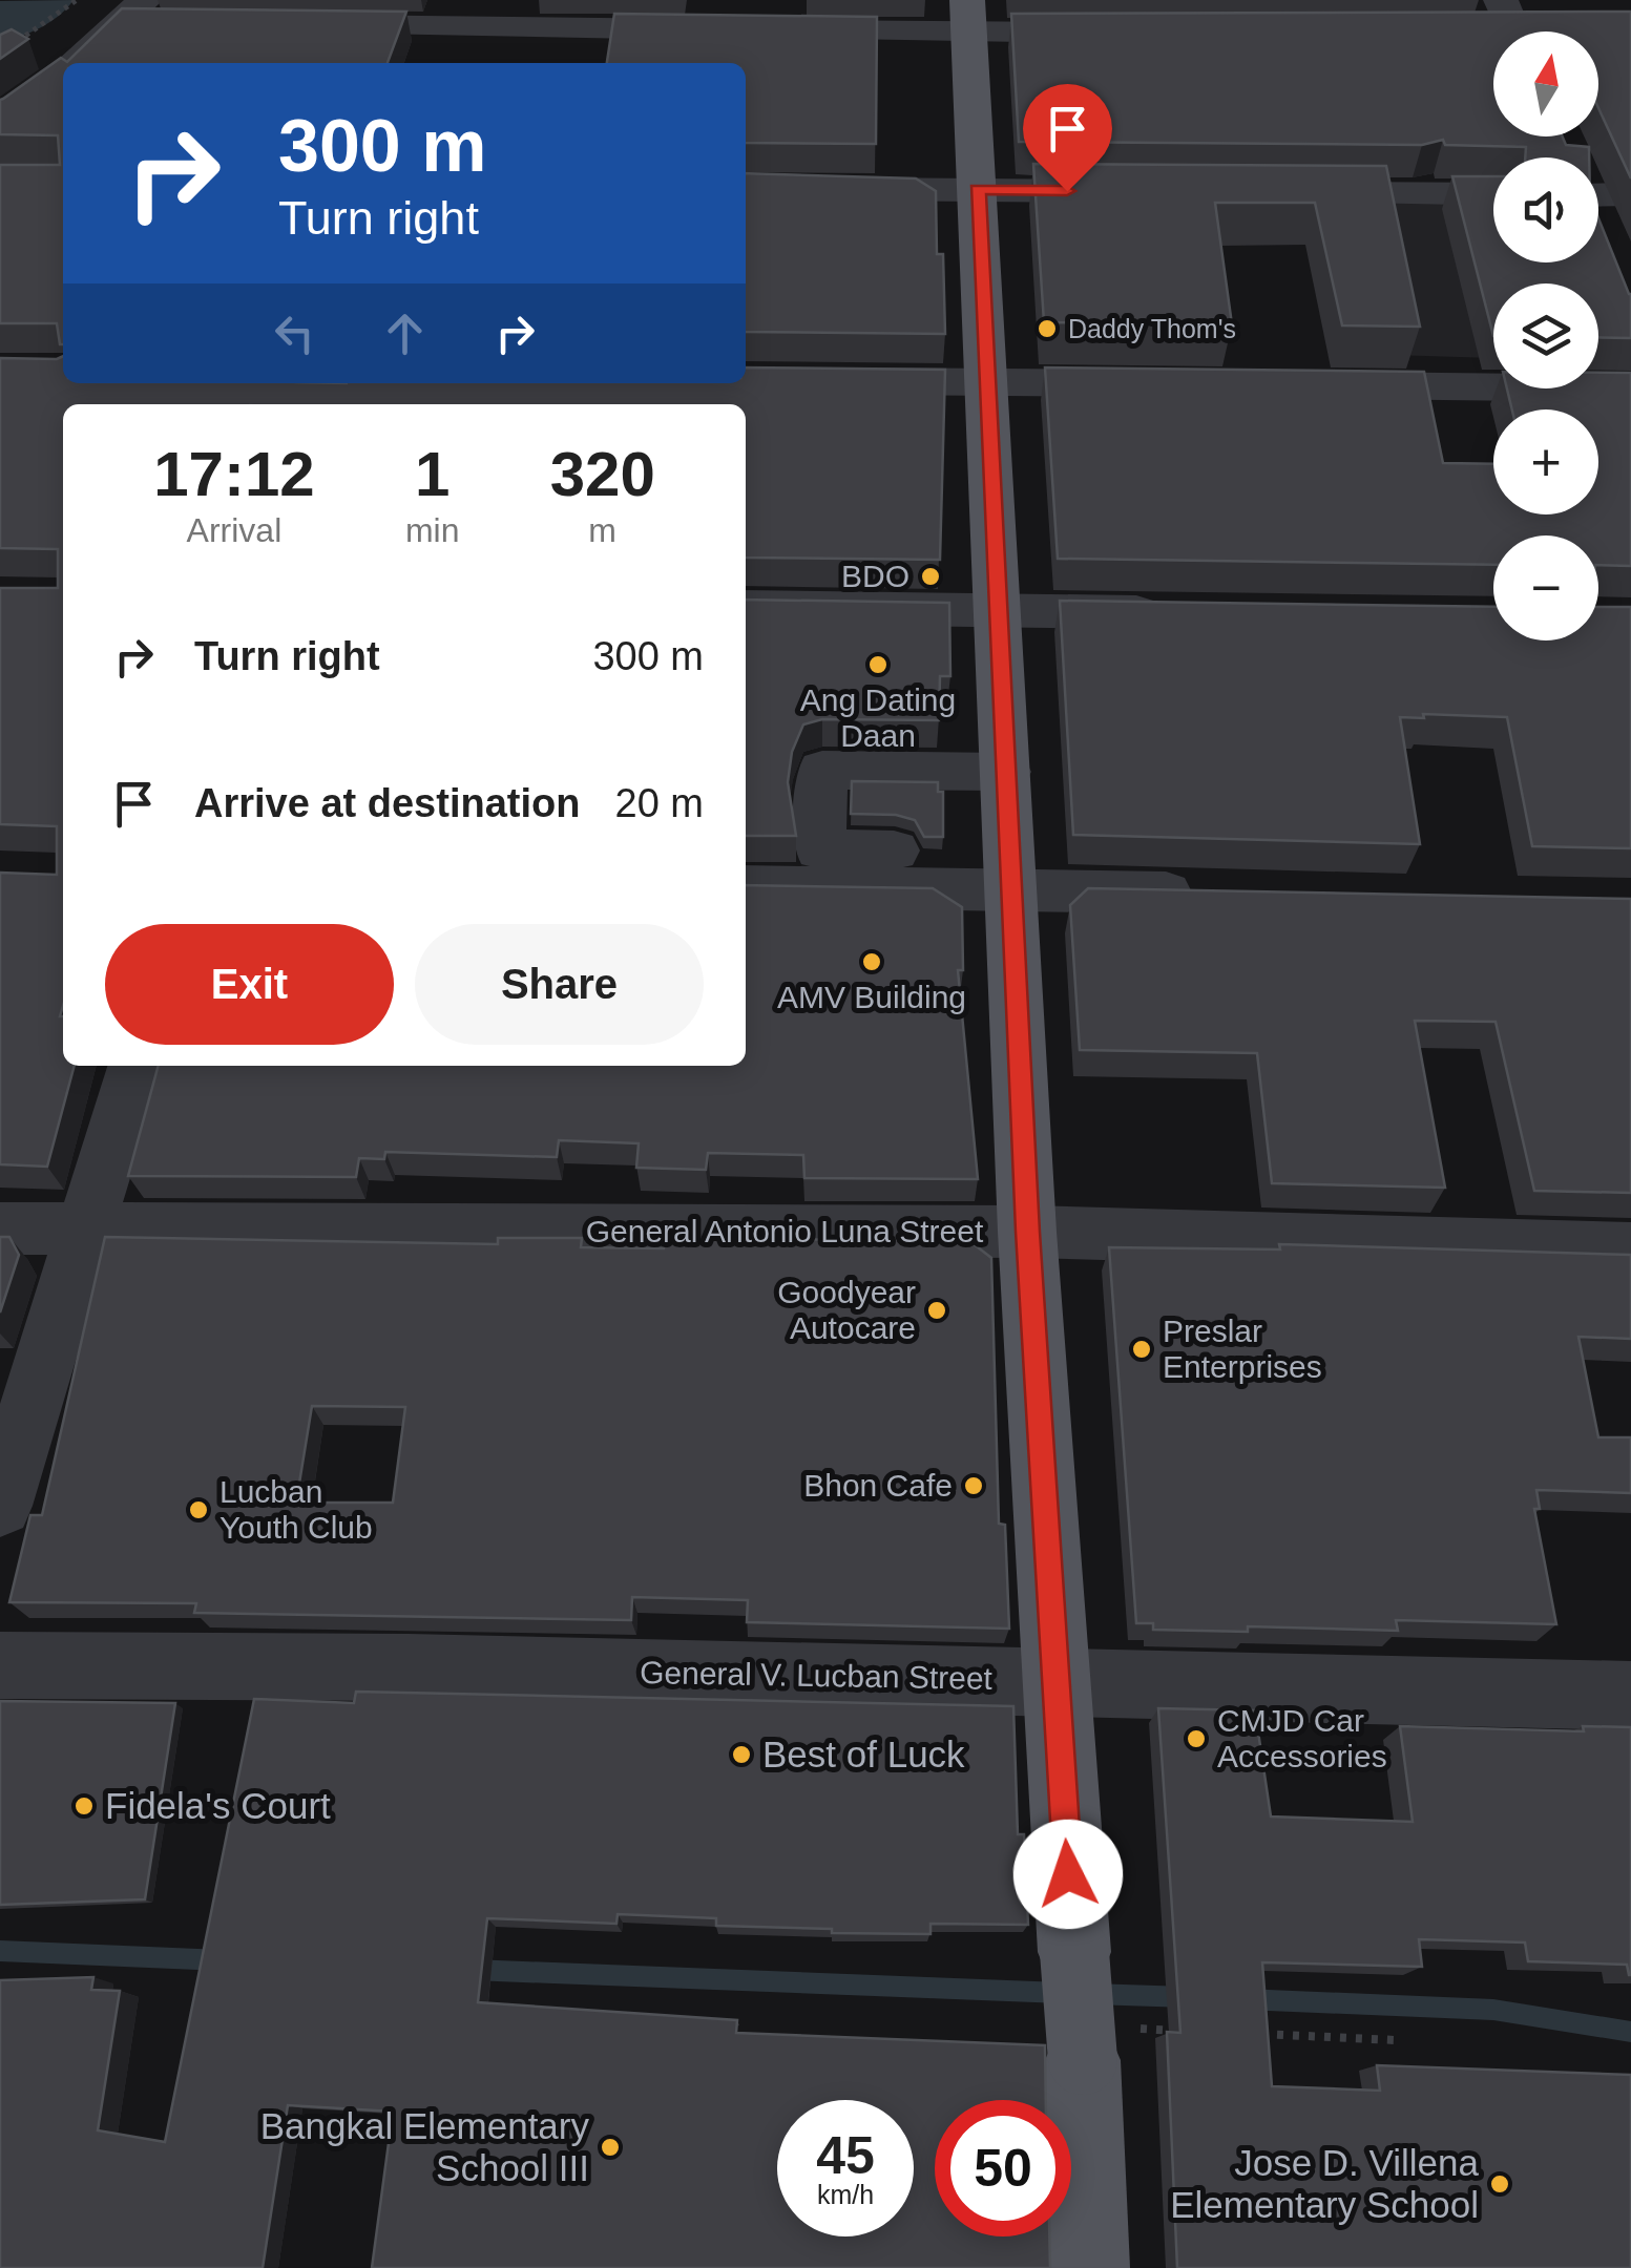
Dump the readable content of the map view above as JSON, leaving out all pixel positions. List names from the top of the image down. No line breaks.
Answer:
{"streets":{"street":["General Antonio Luna Street","General V. Lucban Street"]},"places":["Daddy Thom's","BDO","Ang Dating Daan","AMV Building","Goodyear Autocare","Preslar Enterprises","Bhon Cafe","Lucban Youth Club","CMJD Car Accessories","Best of Luck","Fidela's Court","Bangkal Elementary School III","Jose D. Villena Elementary School"],"north":"top","page":{"map_buttons":["+","−"],"turn":["300 m","Turn right"],"eta":["17:12","Arrival","1","min","320","m"],"list":[{"name":"Turn right","value":"300 m"},{"name":"Arrive at destination","value":"20 m"}],"buttons":["Exit","Share"],"speed":"45 km/h","limit":"50"}}
